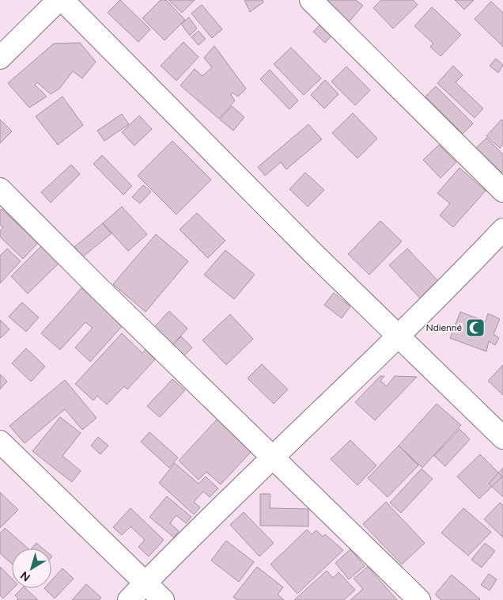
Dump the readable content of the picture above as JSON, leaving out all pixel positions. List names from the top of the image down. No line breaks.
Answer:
{"places":{"mosque":["Ndienné"]},"north":"bottom left"}
